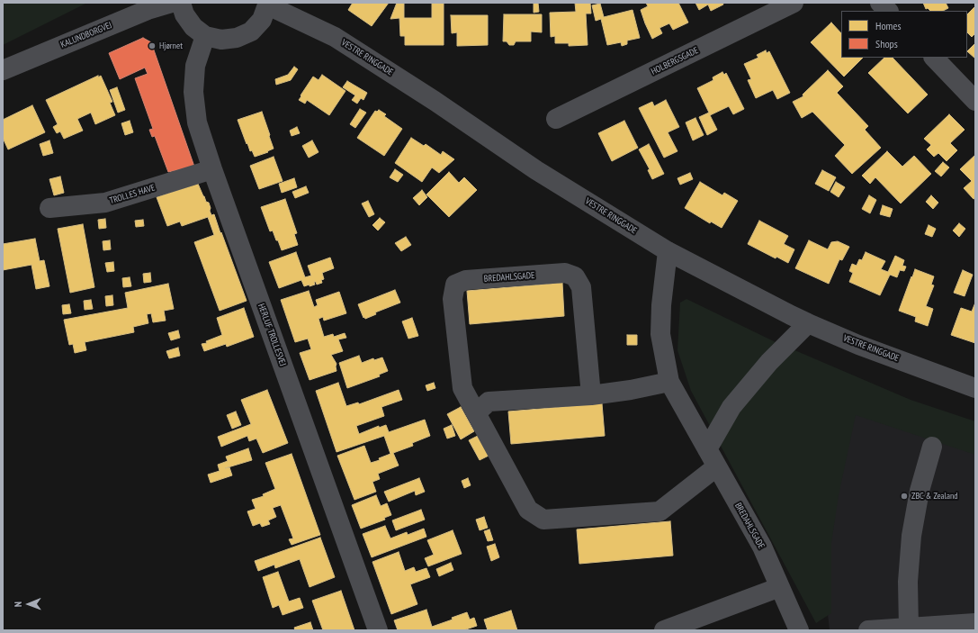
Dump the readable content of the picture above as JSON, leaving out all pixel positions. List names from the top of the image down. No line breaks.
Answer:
{"streets":{"street":["KALUNDBORGVEJ","VESTRE RINGGADE","HOLBERGSGADE","TROLLES HAVE","BREDAHLSGADE","HERLUF TROLLESVEJ"]},"crossings":[["VESTRE RINGGADE","BREDAHLSGADE"],["TROLLES HAVE","HERLUF TROLLESVEJ"]],"places":["Hjørnet","ZBC & Zealand"],"legend":["Homes","Shops"],"north":"left"}
